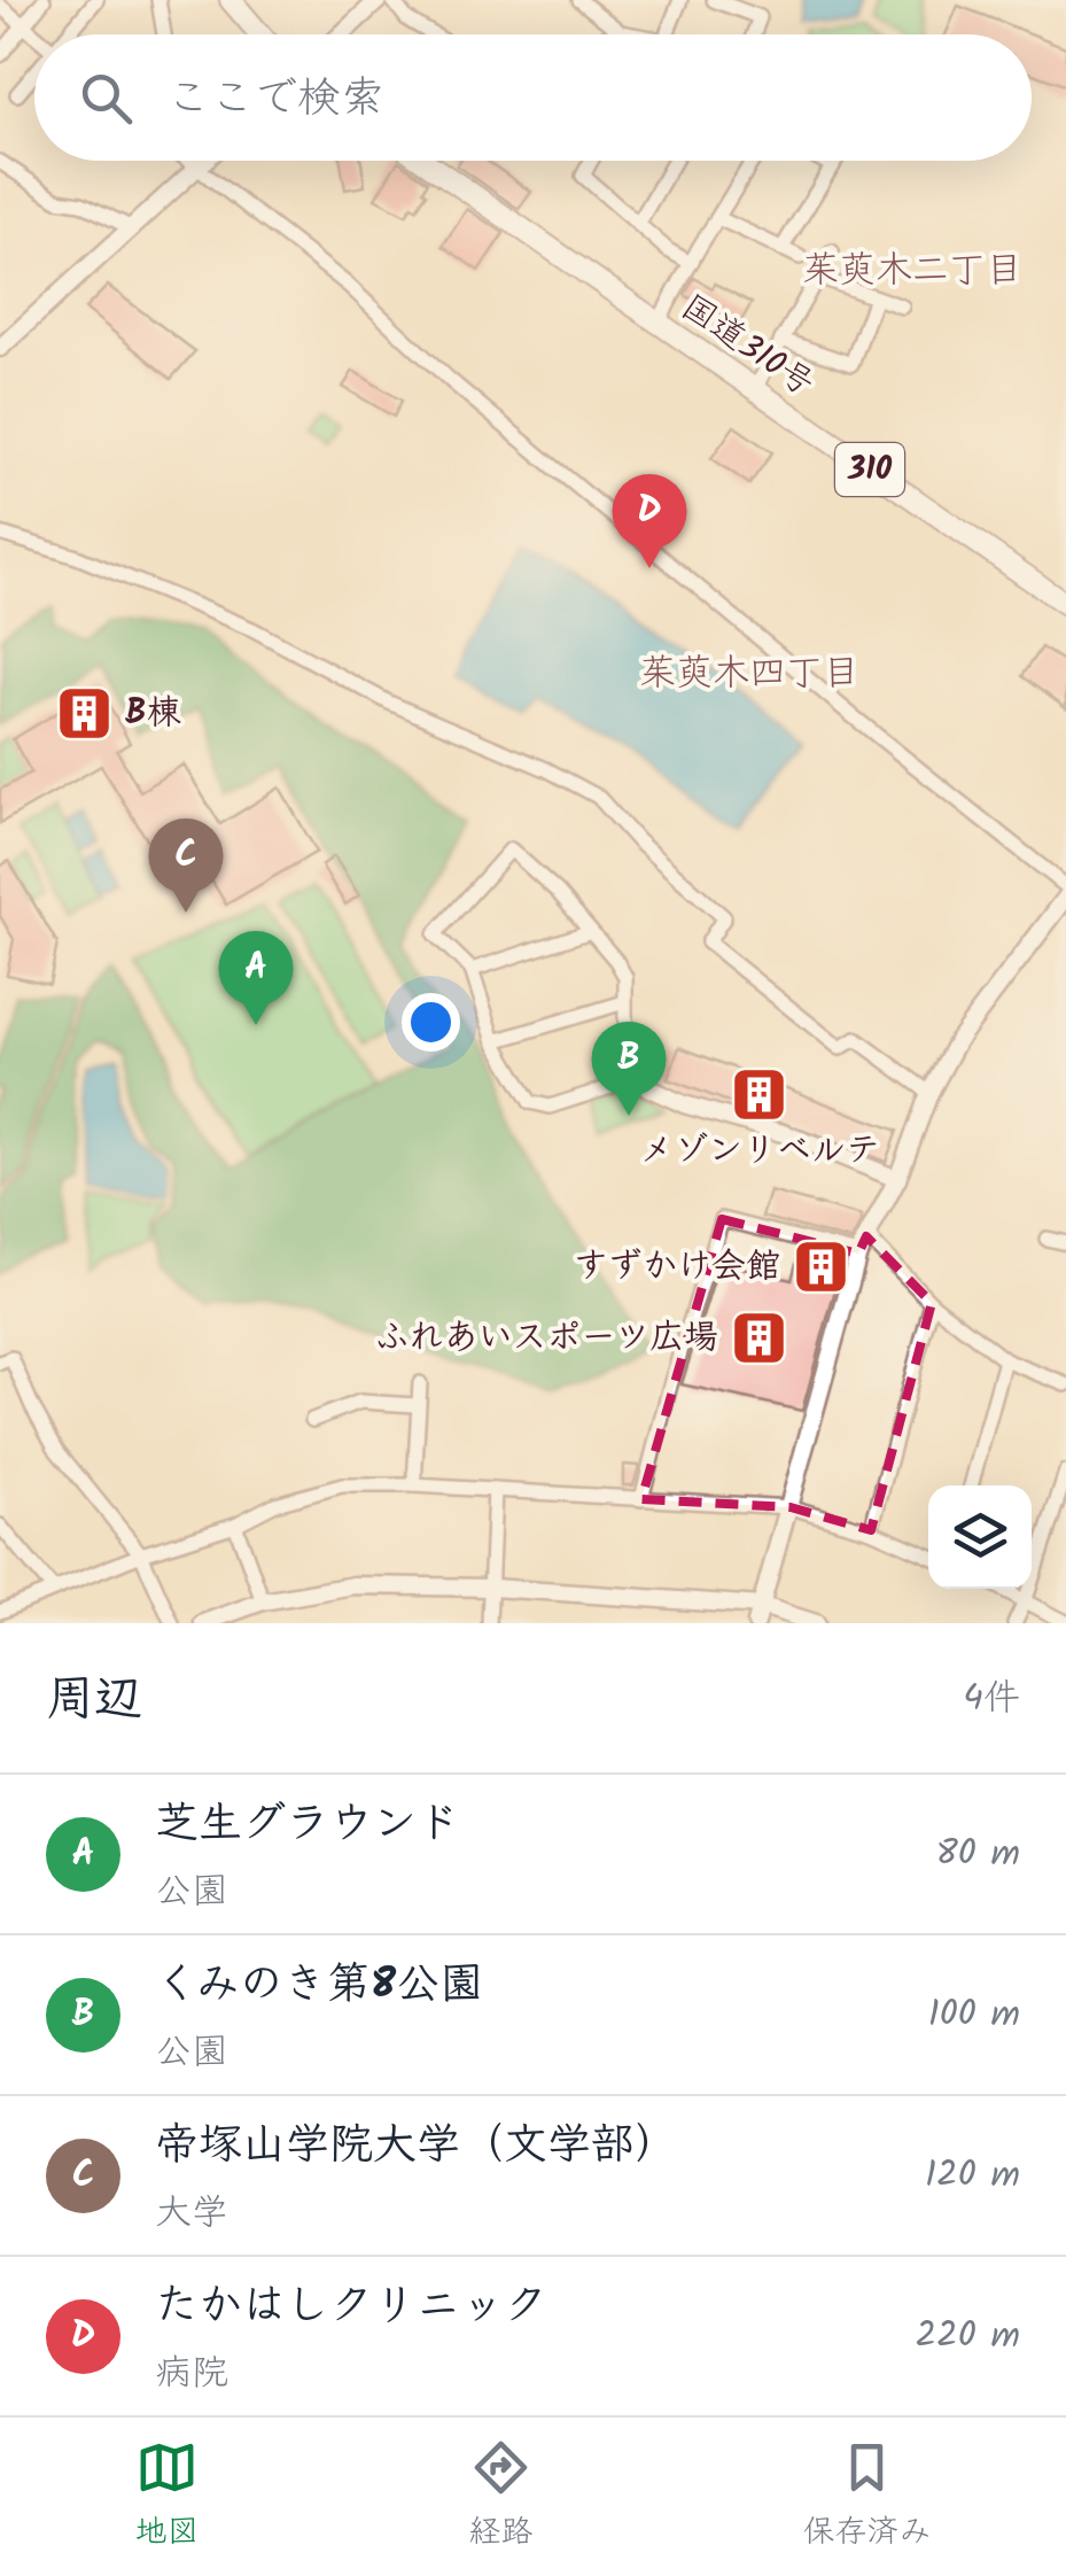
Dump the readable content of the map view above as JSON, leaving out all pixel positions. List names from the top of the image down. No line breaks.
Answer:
{"streets":{"highway":["国道310号","310"]},"districts":["茱萸木二丁目","茱萸木四丁目"],"places":{"building":["B棟","メゾンリベルテ","すずかけ会館","ふれあいスポーツ広場"]},"page":{"search":"ここで検索","pins":["D","C","A","B"],"heading":["周辺","4件"],"list":[{"mark":"A","name":"芝生グラウンド","note":"公園","value":"80 m"},{"mark":"B","name":"くみのき第8公園","note":"公園","value":"100 m"},{"mark":"C","name":"帝塚山学院大学（文学部）","note":"大学","value":"120 m"},{"mark":"D","name":"たかはしクリニック","note":"病院","value":"220 m"}],"nav":["地図","経路","保存済み"]}}
